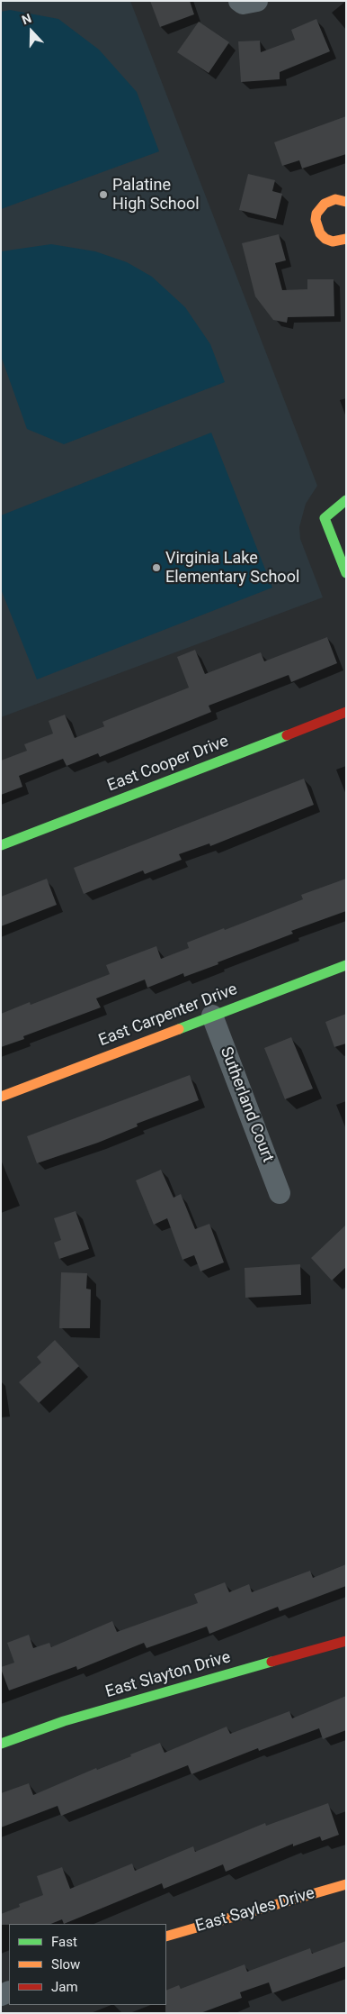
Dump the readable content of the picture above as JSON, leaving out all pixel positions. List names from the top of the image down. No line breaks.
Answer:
{"streets":{"street":["East Cooper Drive","East Carpenter Drive","Sutherland Court","East Slayton Drive","East Sayles Drive"]},"crossings":[["East Carpenter Drive","Sutherland Court"]],"places":["Palatine High School","Virginia Lake Elementary School"],"legend":["Fast","Slow","Jam"],"north":"top"}
